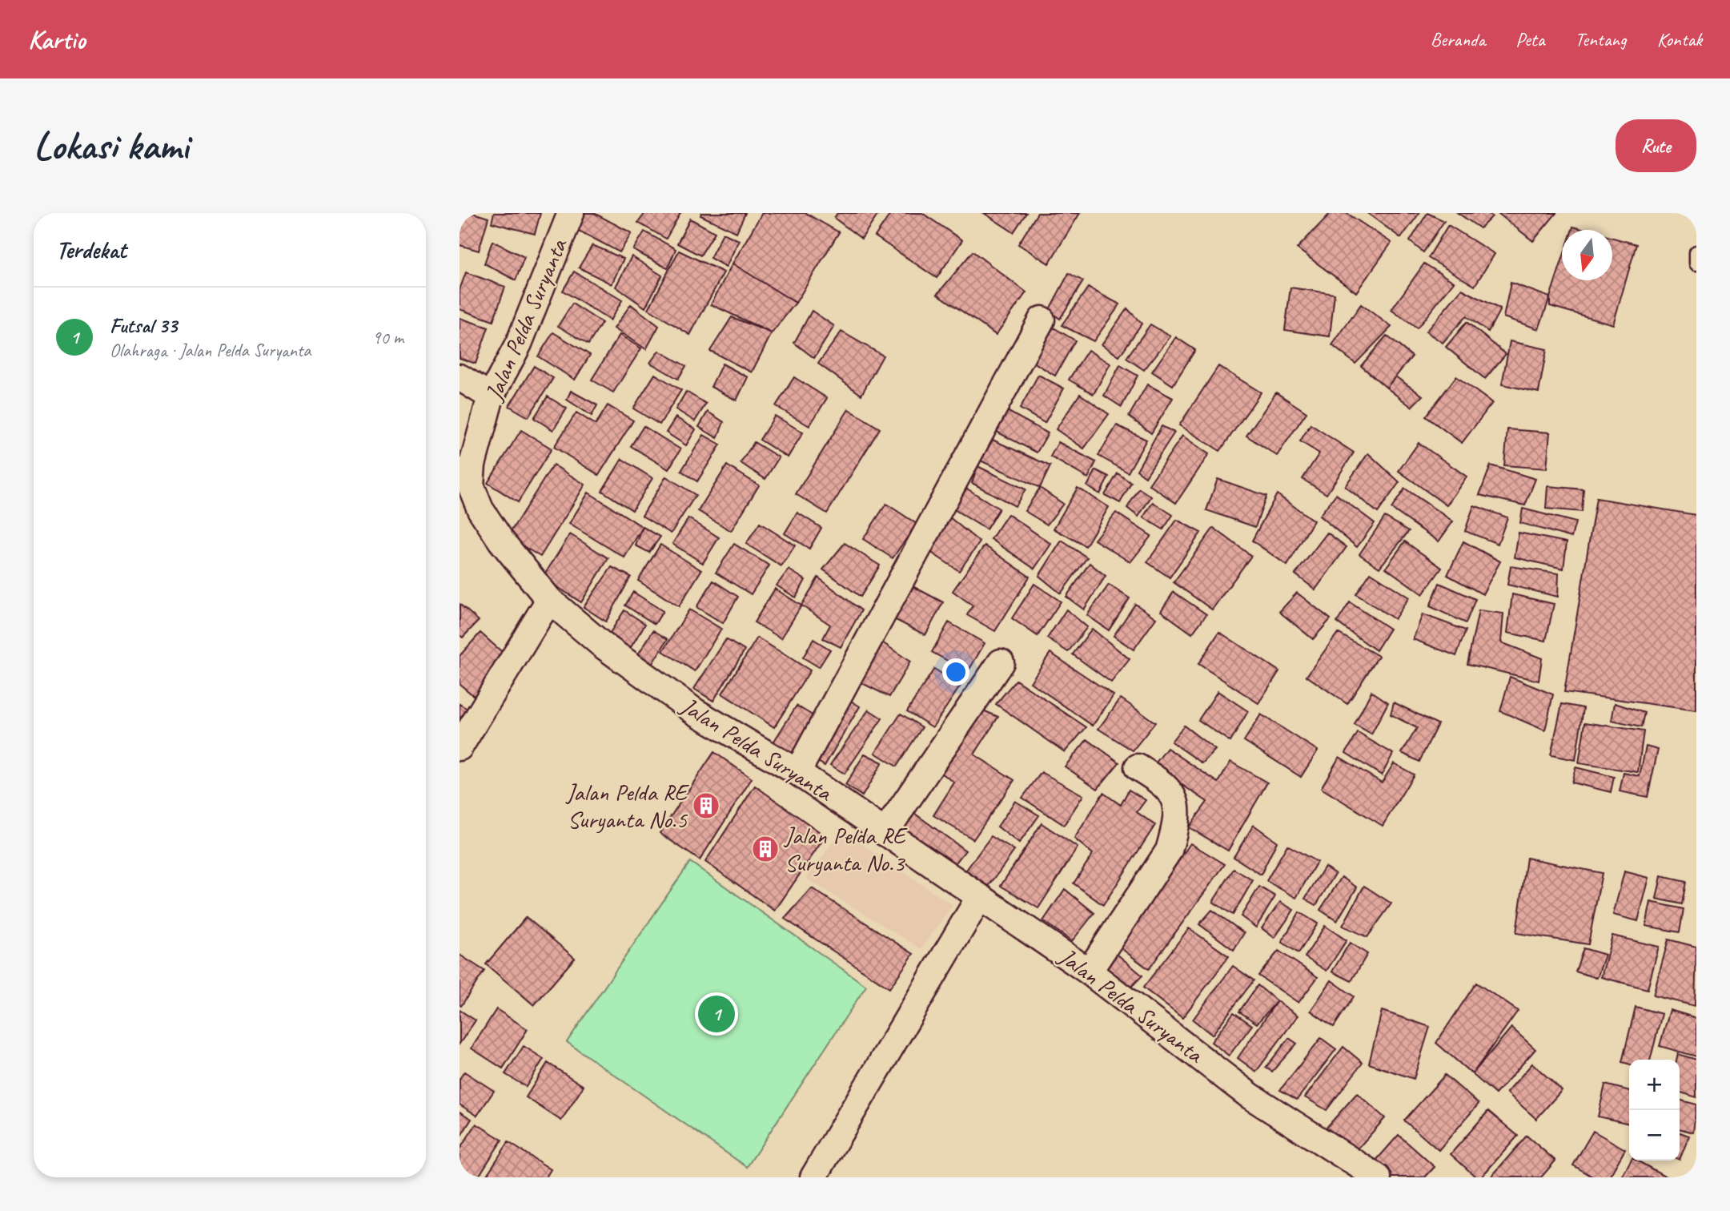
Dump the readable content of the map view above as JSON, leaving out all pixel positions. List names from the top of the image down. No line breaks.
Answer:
{"streets":{"street":["Jalan Pelda Suryanta"]},"places":{"building":["Jalan Pelda RE Suryanta No.5","Jalan Pelda RE Suryanta No.3"]},"north":"bottom","page":{"header":"Kartio","nav":["Beranda","Peta","Tentang","Kontak"],"buttons":"Rute","title":"Lokasi kami","heading":"Terdekat","list":[{"mark":"1","name":"Futsal 33","note":"Olahraga · Jalan Pelda Suryanta","value":"90 m"}],"pins":"1","map_buttons":["+","−"]}}
